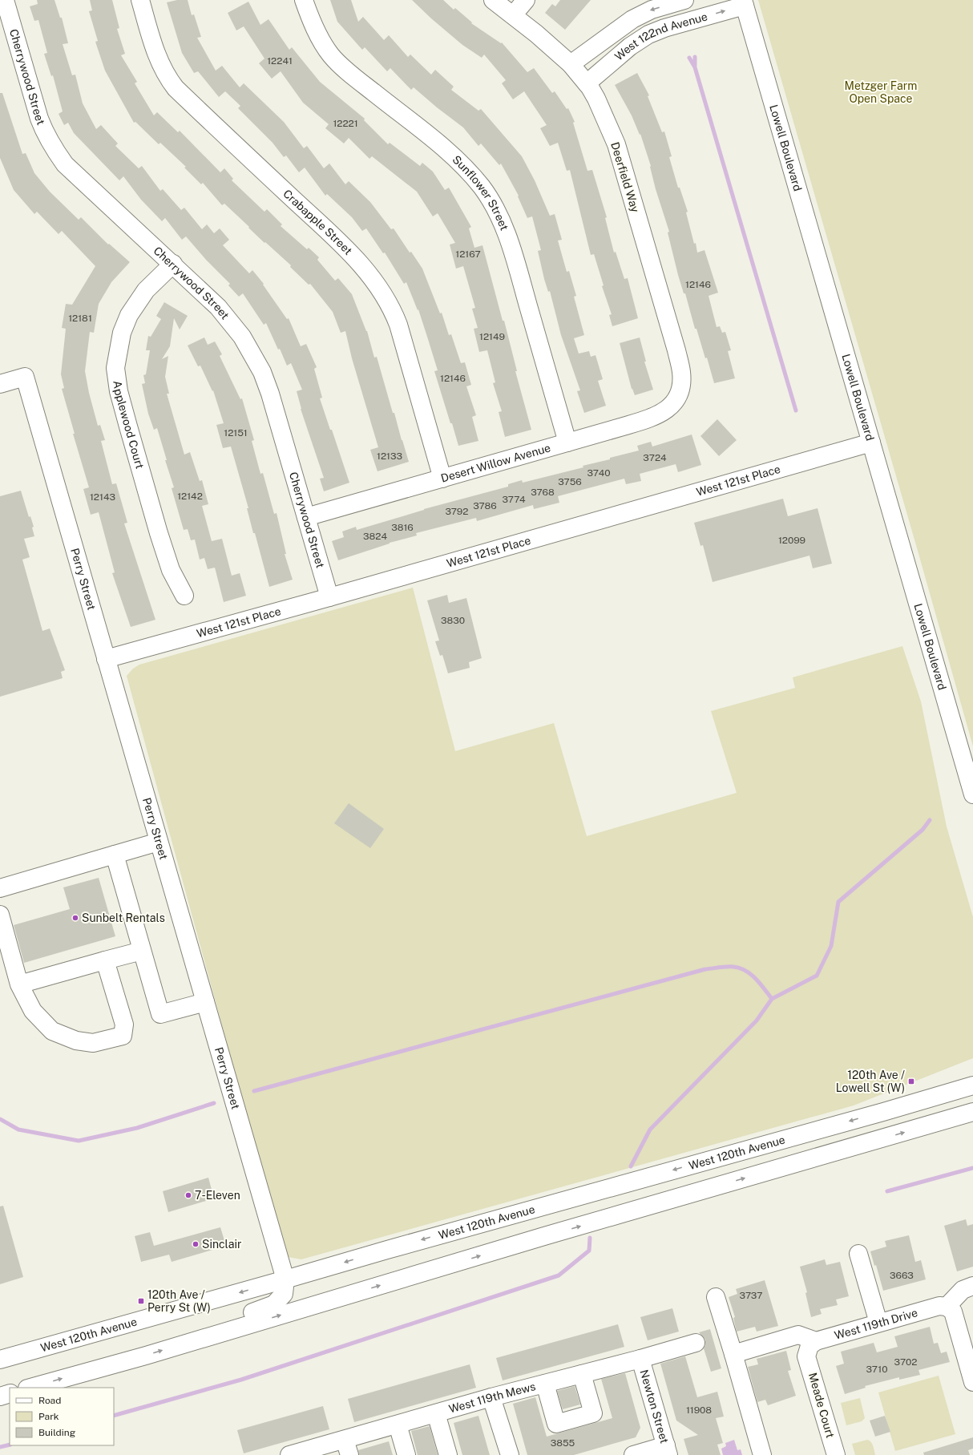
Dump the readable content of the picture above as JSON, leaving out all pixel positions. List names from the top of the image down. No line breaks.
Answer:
{"streets":{"street":["West 122nd Avenue","Cherrywood Street","Lowell Boulevard","Deerfield Way","Sunflower Street","Crabapple Street","Applewood Court","Desert Willow Avenue","West 121st Place","Perry Street","West 120th Avenue","West 119th Drive","West 119th Mews","Meade Court","Newton Street"]},"crossings":[["West 122nd Avenue","Lowell Boulevard"],["West 122nd Avenue","Deerfield Way"],["Cherrywood Street","Applewood Court"],["Cherrywood Street","Desert Willow Avenue"],["Cherrywood Street","West 121st Place"],["Lowell Boulevard","West 121st Place"],["Deerfield Way","Desert Willow Avenue"],["Sunflower Street","Desert Willow Avenue"],["Crabapple Street","Desert Willow Avenue"],["West 121st Place","Perry Street"],["Perry Street","West 120th Avenue"],["West 119th Drive","Meade Court"],["West 119th Mews","Newton Street"]],"parks":["Metzger Farm Open Space"],"places":{"other":["Sunbelt Rentals","7-Eleven","Sinclair"],"transit":["120th Ave / Lowell St (W)","120th Ave / Perry St (W)"]},"house_numbers":["12241","12221","12167","12146","12181","12149","12146","12151","12133","3724","3740","3756","3768","12142","12143","3774","3786","3792","3816","3824","12099","3830","3663","3737","3702","3710","11908","3855"],"legend":["Road","Park","Building"]}
